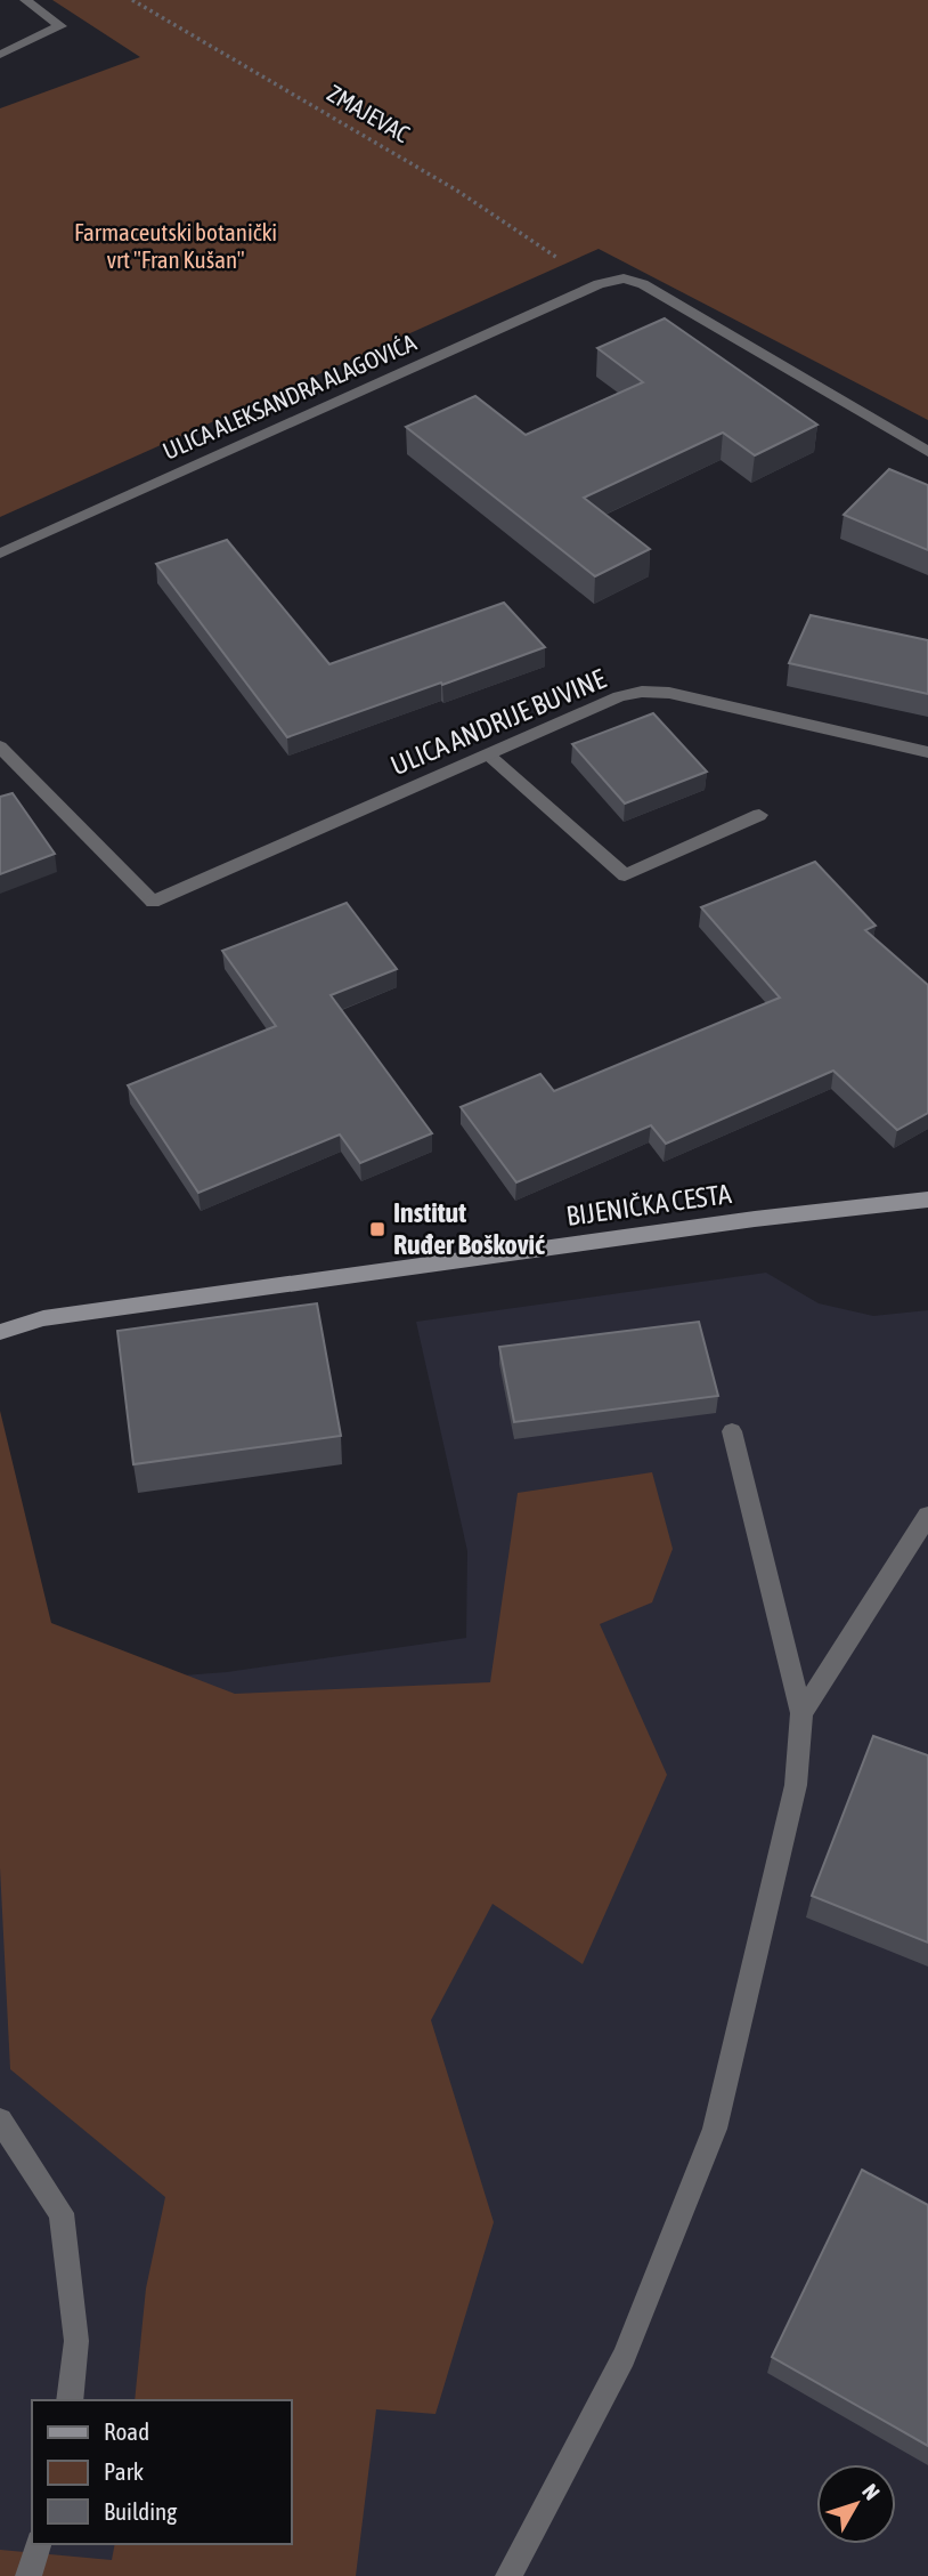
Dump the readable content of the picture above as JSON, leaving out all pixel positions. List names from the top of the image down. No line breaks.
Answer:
{"streets":{"main road":["BIJENIČKA CESTA"],"street":["ULICA ALEKSANDRA ALAGOVIĆA","ULICA ANDRIJE BUVINE"],"path":["ZMAJEVAC"]},"parks":["Farmaceutski botanički vrt \"Fran Kušan\""],"places":{"transit":["Institut Ruđer Bošković"]},"legend":["Road","Park","Building"],"north":"top right"}
